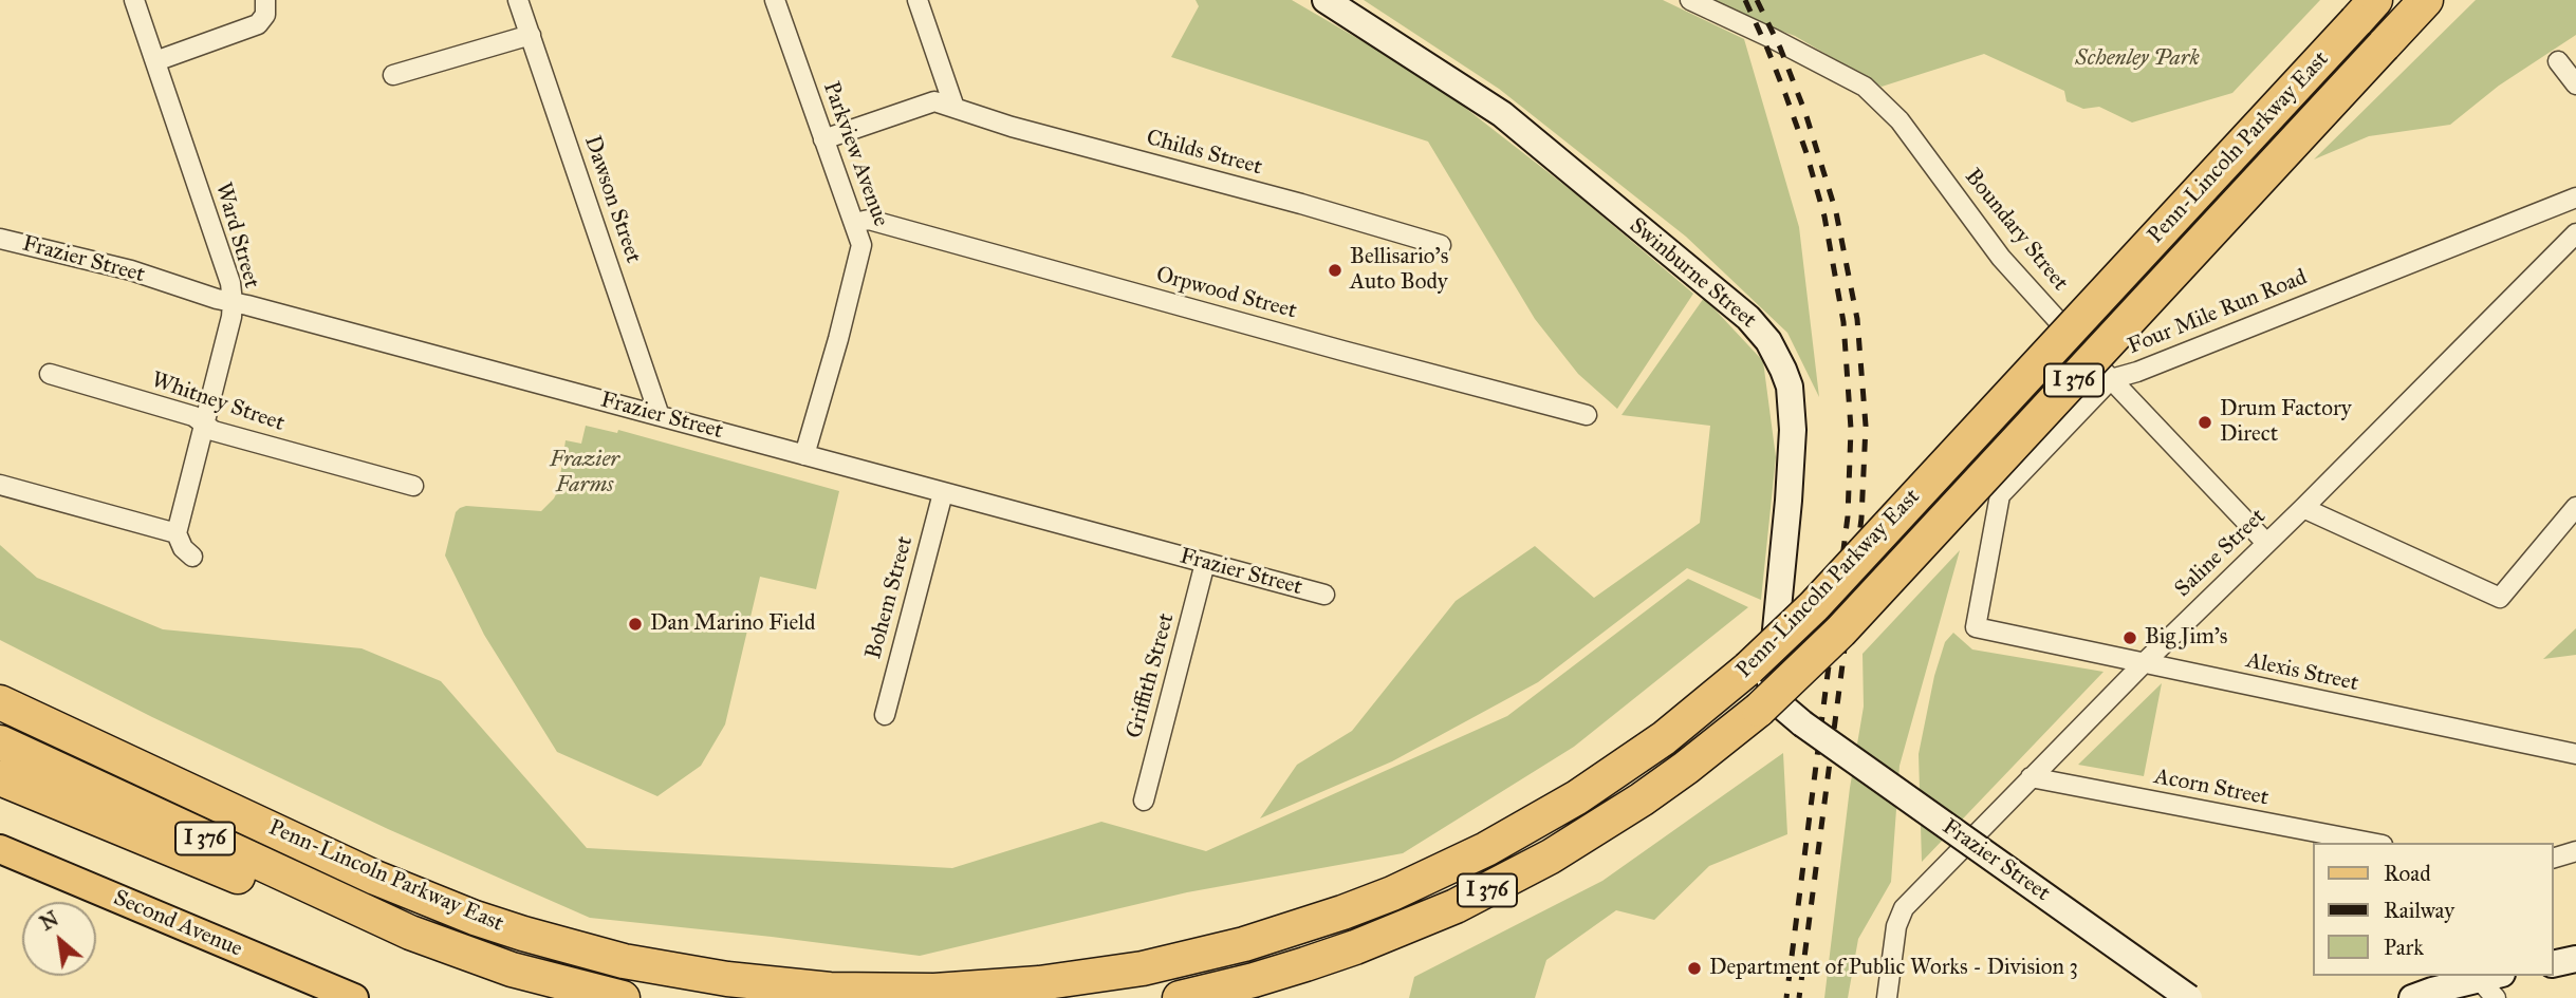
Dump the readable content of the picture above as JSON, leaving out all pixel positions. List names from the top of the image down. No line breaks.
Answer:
{"streets":{"highway":["Penn-Lincoln Parkway East","I 376"],"main road":["Second Avenue"],"street":["Childs Street","Parkview Avenue","Dawson Street","Boundary Street","Ward Street","Frazier Street","Swinburne Street","Orpwood Street","Four Mile Run Road","Whitney Street","Saline Street","Bohem Street","Alexis Street","Griffith Street","Acorn Street"]},"crossings":[["Childs Street","Parkview Avenue"],["Parkview Avenue","Frazier Street"],["Parkview Avenue","Orpwood Street"],["Dawson Street","Frazier Street"],["Boundary Street","Four Mile Run Road"],["Boundary Street","Saline Street"],["Ward Street","Frazier Street"],["Ward Street","Whitney Street"],["Frazier Street","Swinburne Street"],["Frazier Street","Bohem Street"],["Frazier Street","Griffith Street"],["Four Mile Run Road","Alexis Street"],["Saline Street","Alexis Street"],["Saline Street","Acorn Street"]],"parks":["Schenley Park","Frazier Farms"],"places":["Bellisario's Auto Body","Drum Factory Direct","Dan Marino Field","Big Jim's","Department of Public Works - Division 3"],"legend":["Road","Railway","Park"],"north":"top left"}
